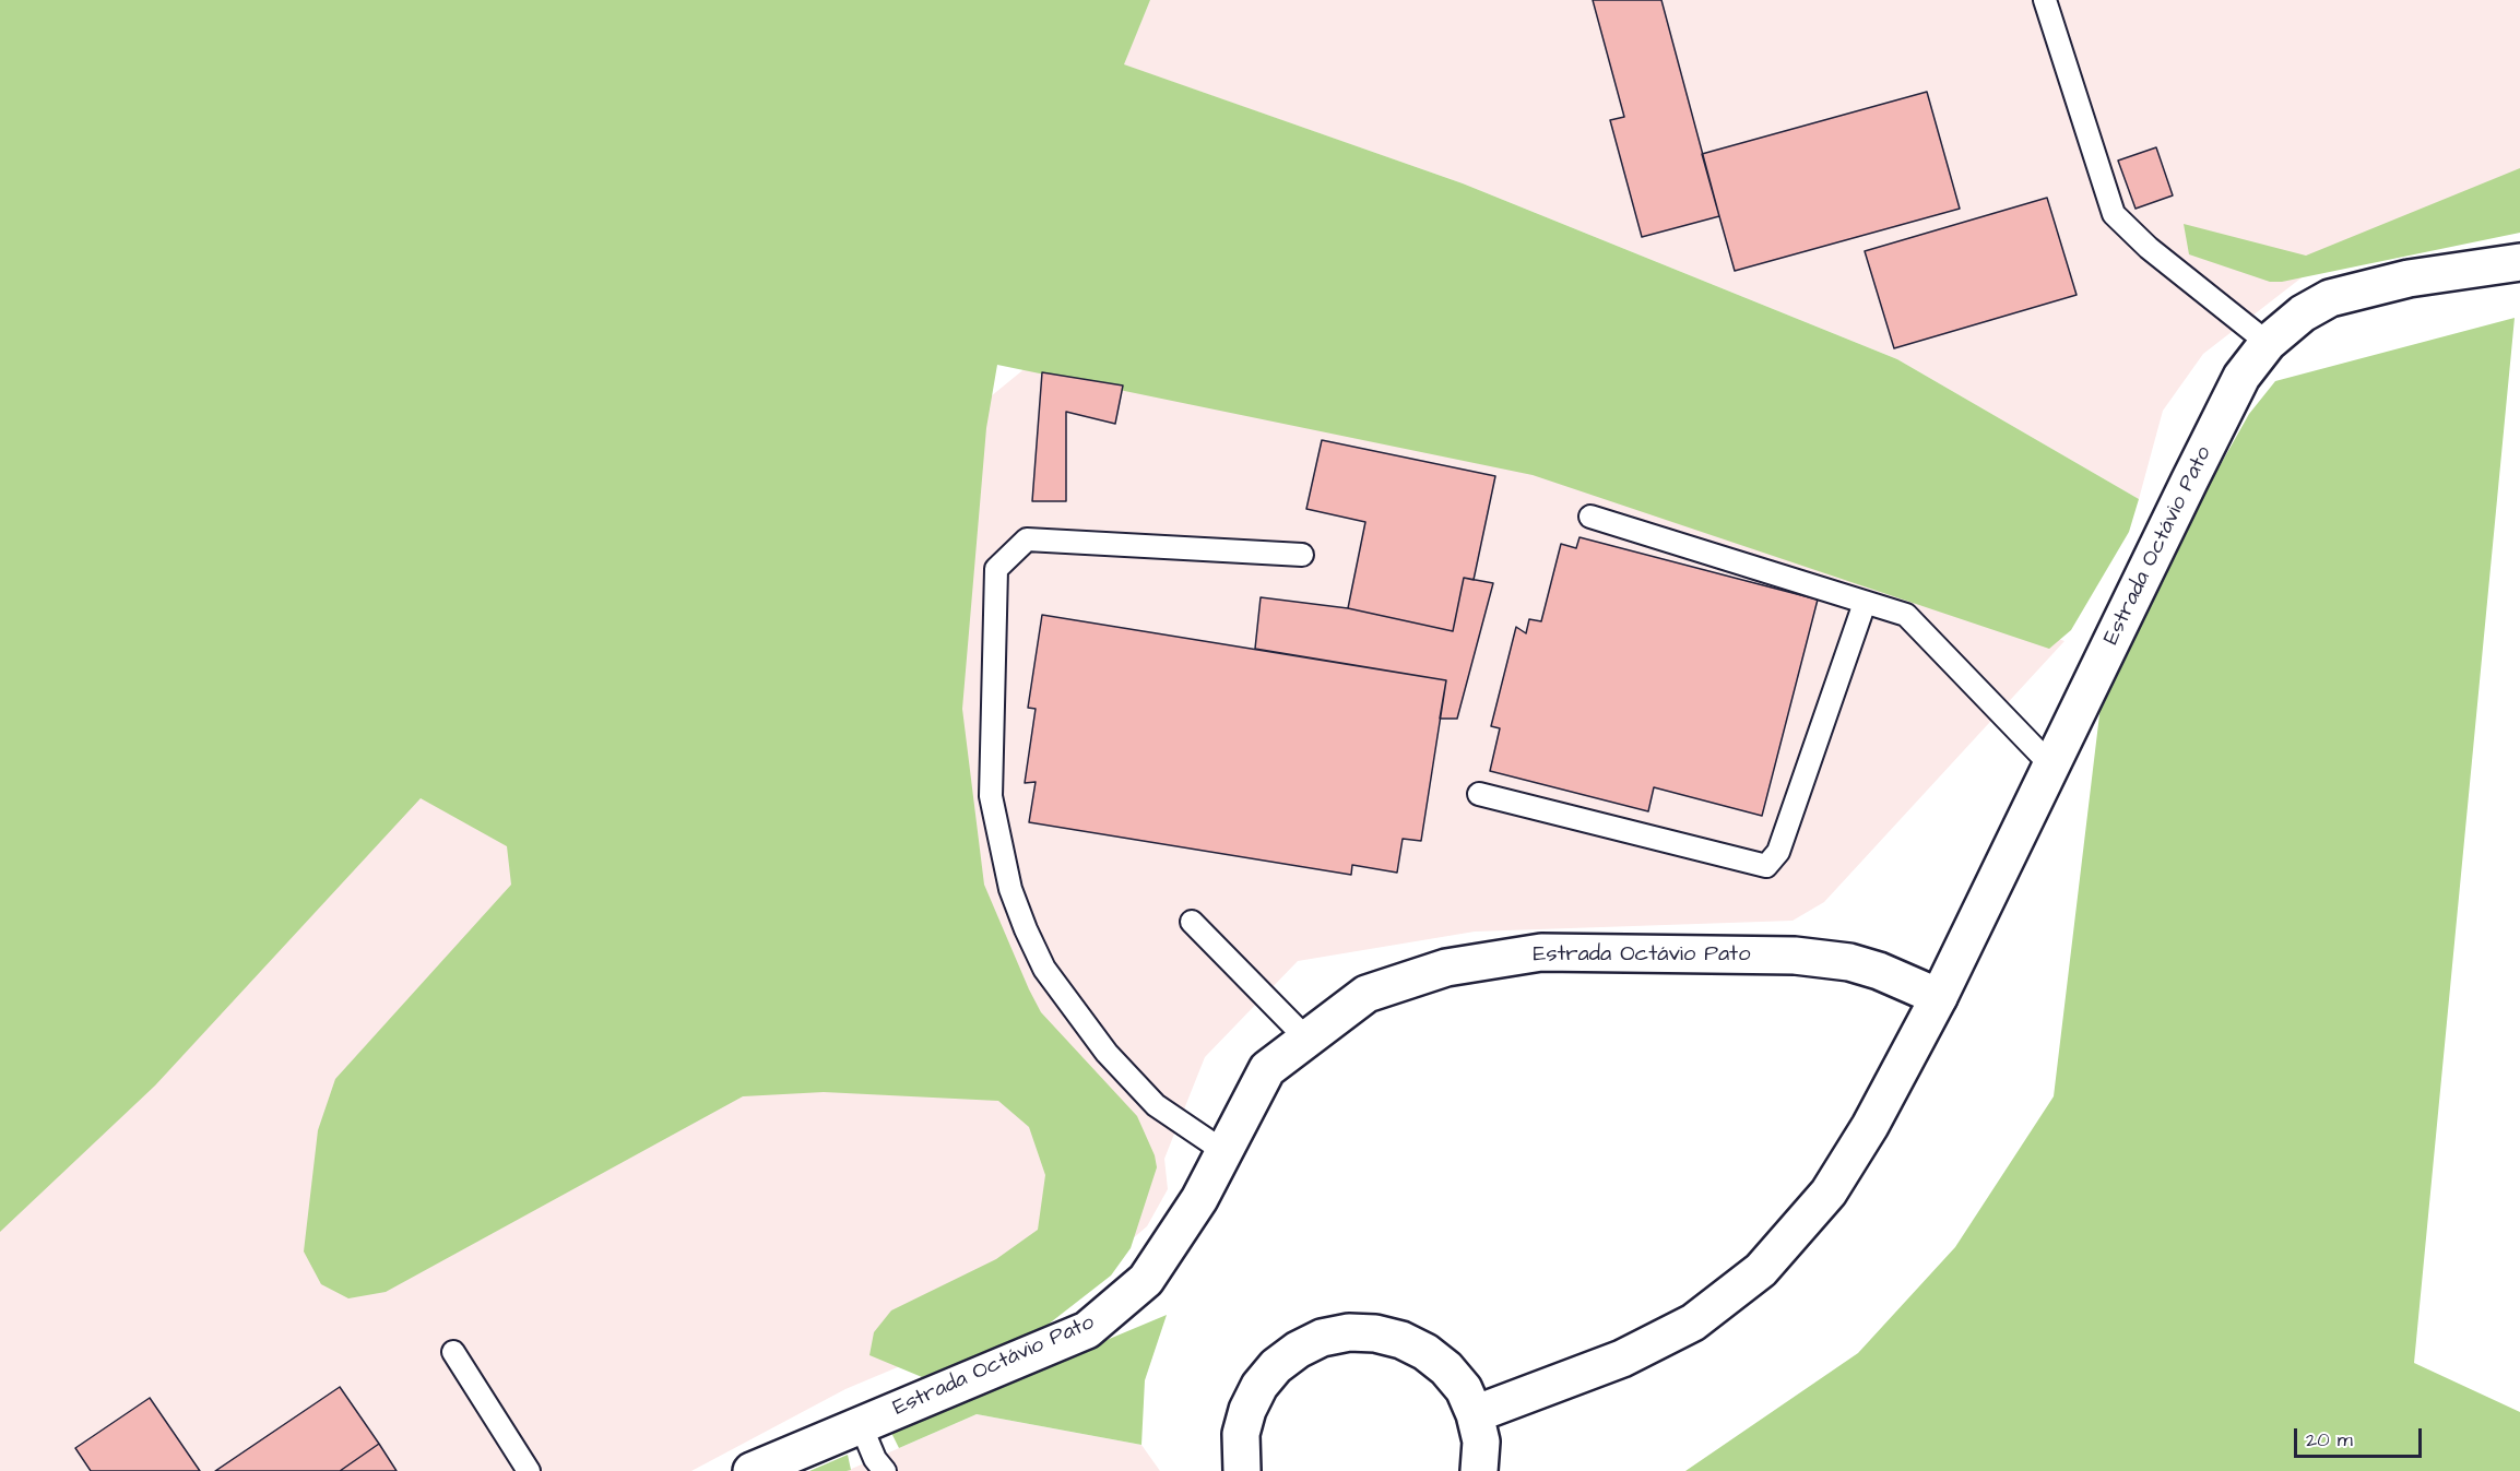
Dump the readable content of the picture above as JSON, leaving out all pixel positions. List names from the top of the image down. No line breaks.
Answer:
{"streets":{"street":["Estrada Octávio Pato"]},"scale_bar":"20 m"}
